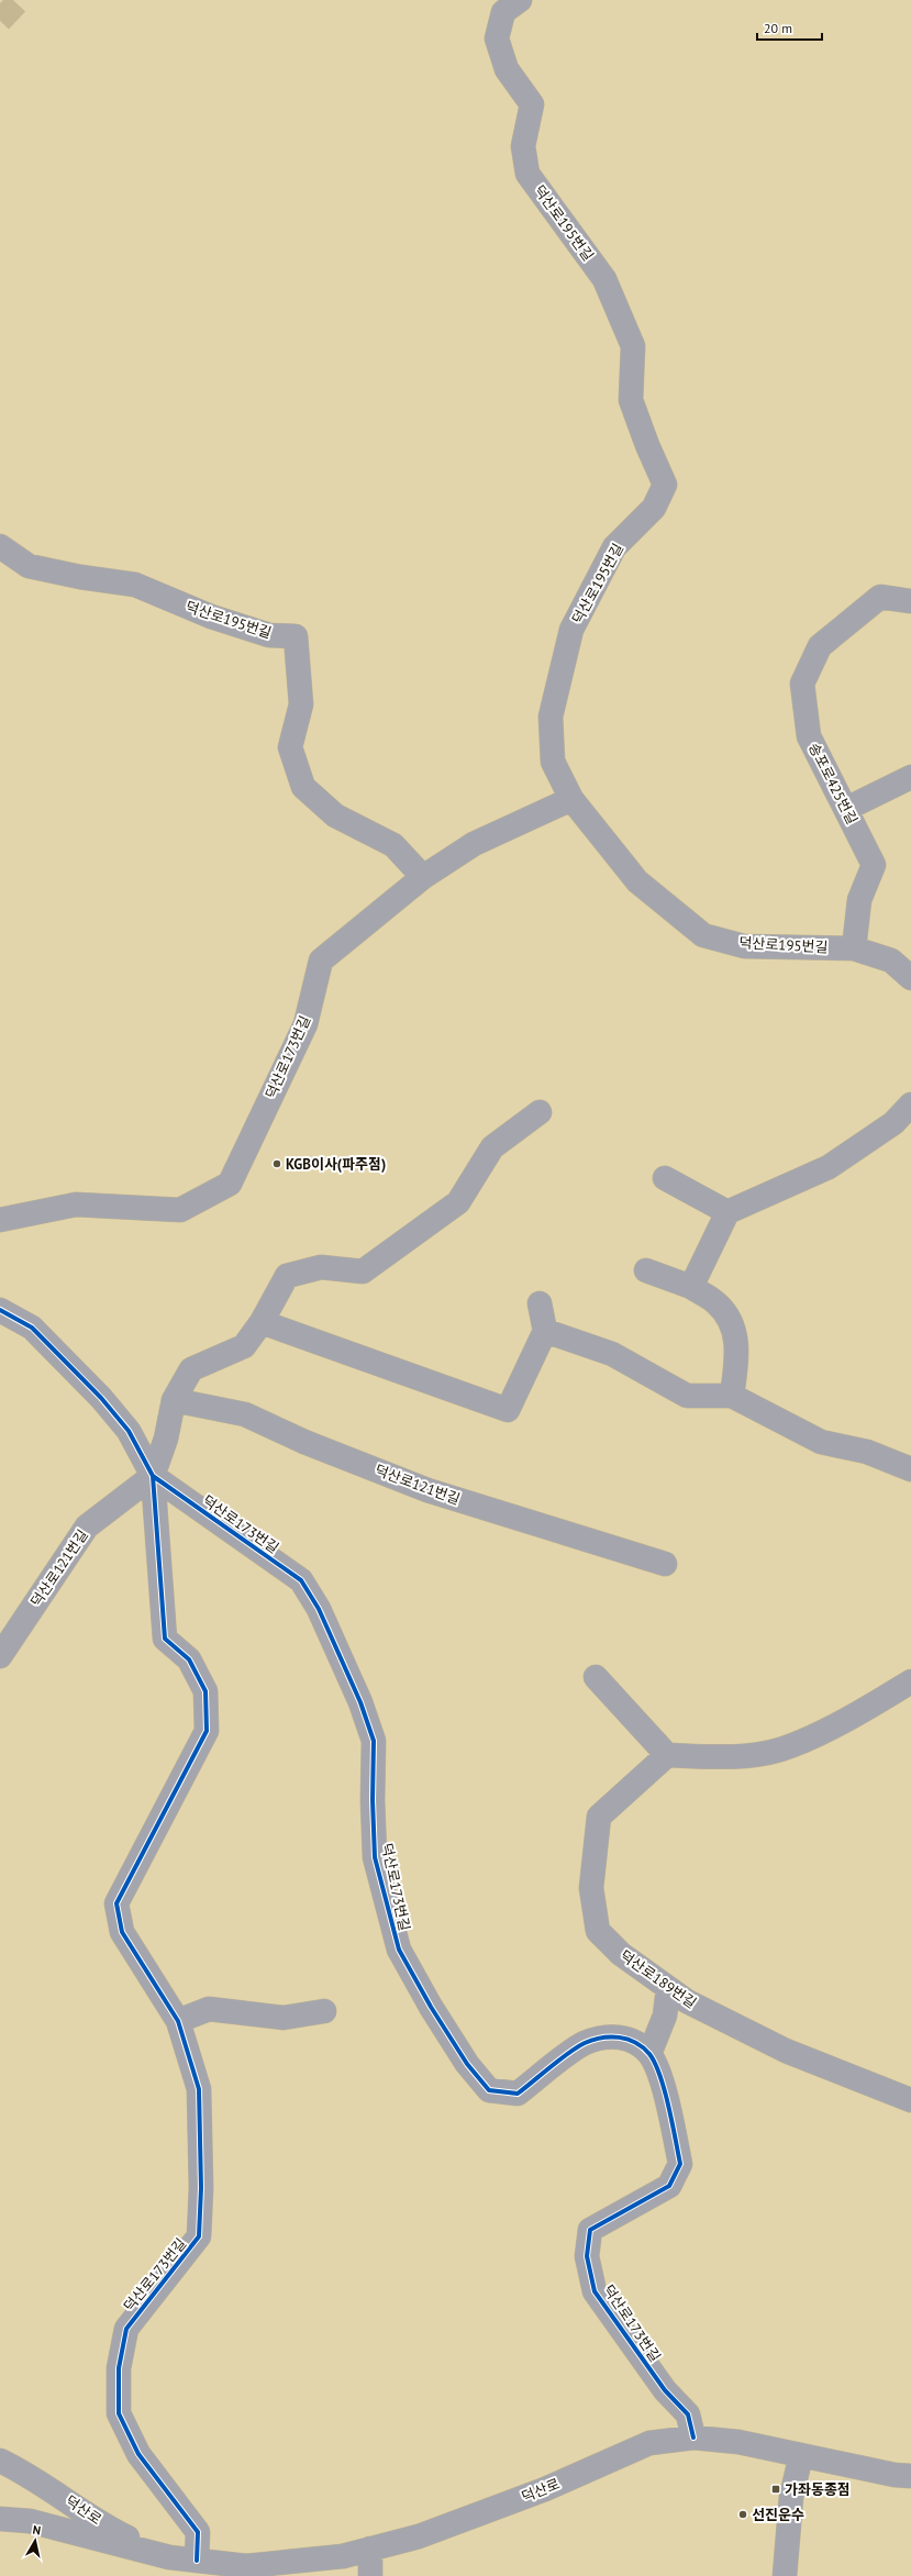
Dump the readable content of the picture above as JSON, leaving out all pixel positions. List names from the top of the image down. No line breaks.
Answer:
{"streets":{"street":["덕산로195번길","송포로425번길","덕산로173번길","덕산로121번길","덕산로189번길","덕산로"]},"crossings":[["덕산로195번길","송포로425번길"],["덕산로195번길","덕산로173번길"],["덕산로173번길","덕산로121번길"],["덕산로173번길","덕산로"]],"places":{"other":["KGB이사(파주점)","선진운수"],"transit":["가좌동종점"]},"scale_bar":"20 m","north":"top"}
